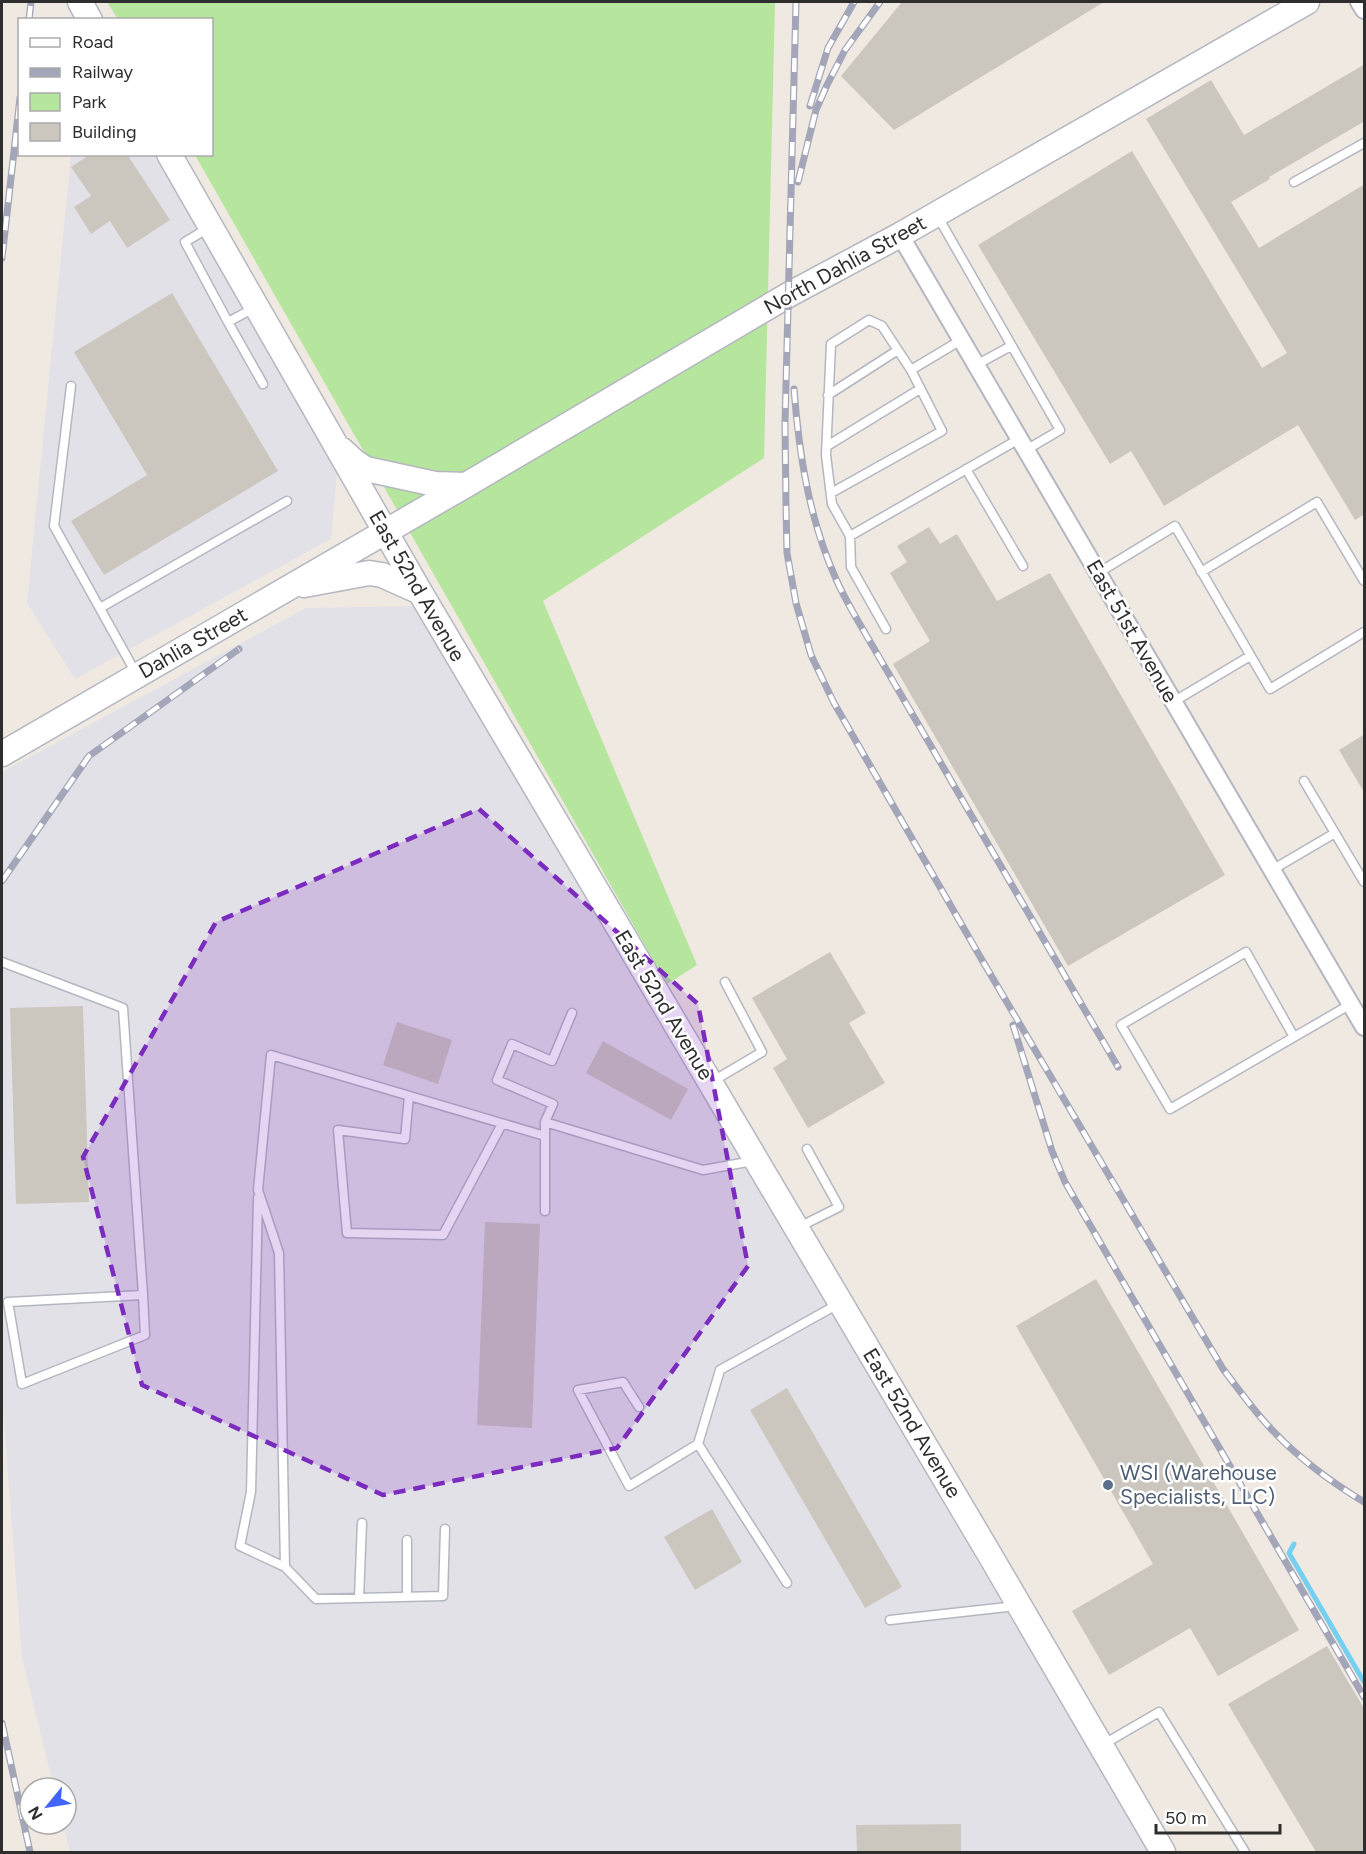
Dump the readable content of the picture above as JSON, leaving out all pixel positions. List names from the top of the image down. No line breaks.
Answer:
{"streets":{"street":["North Dahlia Street","East 52nd Avenue","East 51st Avenue","Dahlia Street"]},"crossings":[["North Dahlia Street","East 52nd Avenue"],["North Dahlia Street","East 51st Avenue"],["North Dahlia Street","Dahlia Street"],["East 52nd Avenue","Dahlia Street"]],"places":["WSI (Warehouse Specialists, LLC)"],"legend":["Road","Railway","Park","Building"],"scale_bar":"50 m","north":"bottom left"}
